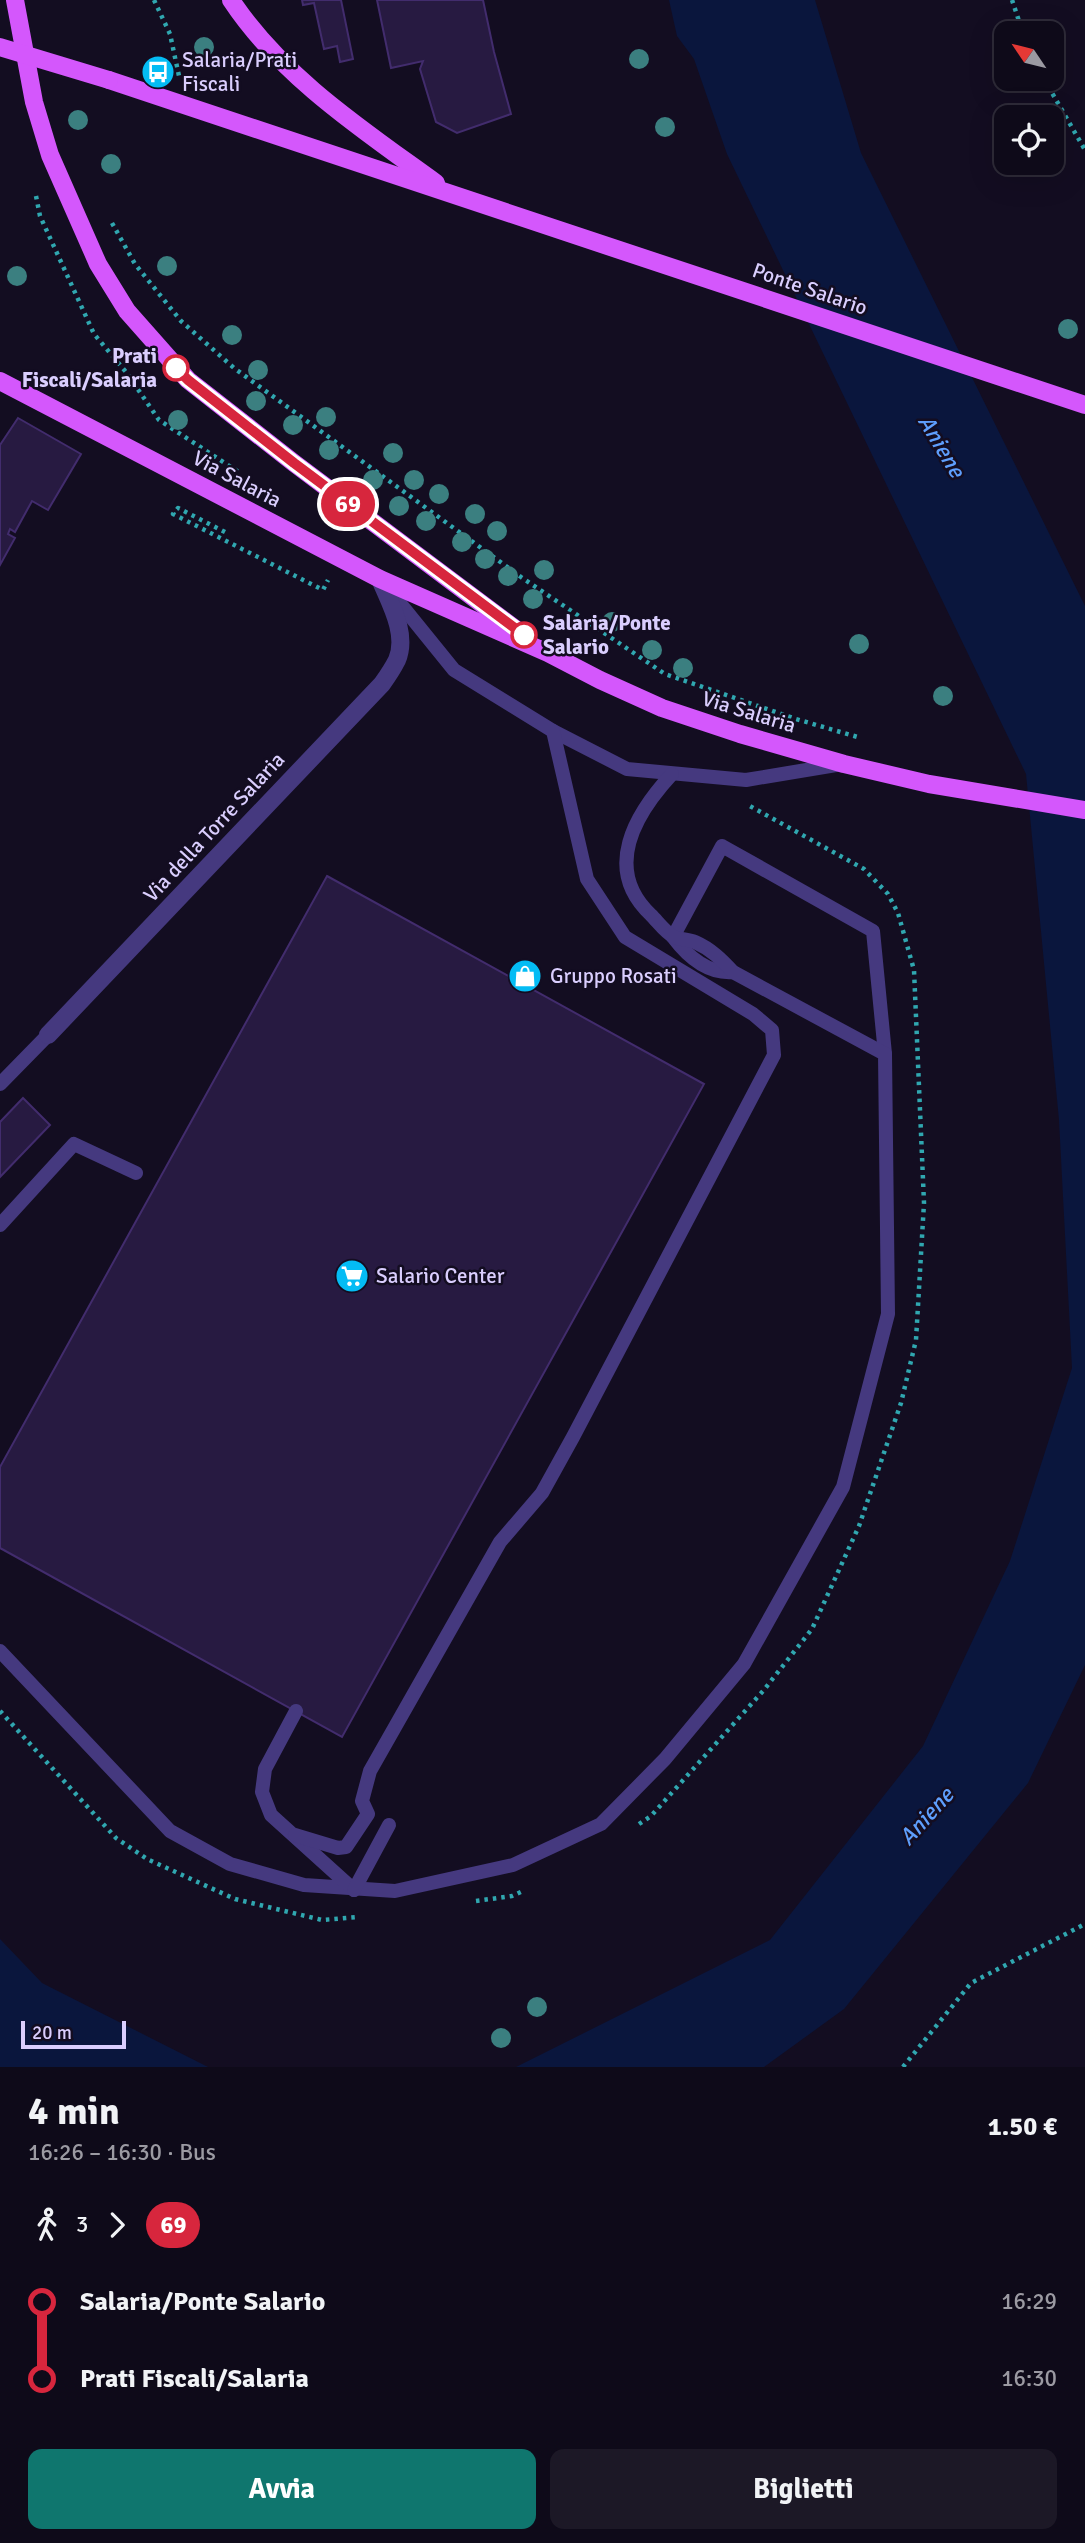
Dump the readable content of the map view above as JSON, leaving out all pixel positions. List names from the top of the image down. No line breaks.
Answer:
{"streets":{"main road":["Ponte Salario","Via Salaria"],"street":["Via della Torre Salaria"]},"crossings":[["Via Salaria","Via della Torre Salaria"]],"water":["Aniene"],"places":{"bus stop":["Salaria/Prati Fiscali"],"other":["Prati Fiscali/Salaria","Salaria/Ponte Salario"],"shop":["Gruppo Rosati"],"supermarket":["Salario Center"]},"lines":["bus line 69"],"scale_bar":"20 m","north":"top left","page":{"on_map":"69","scale":"20 m","heading":["4 min","16:26 – 16:30 · Bus","1.50 €"],"legs":["3","69"],"list":[{"name":"Salaria/Ponte Salario","value":"16:29"},{"name":"Prati Fiscali/Salaria","value":"16:30"}],"buttons":["Avvia","Biglietti"]}}
